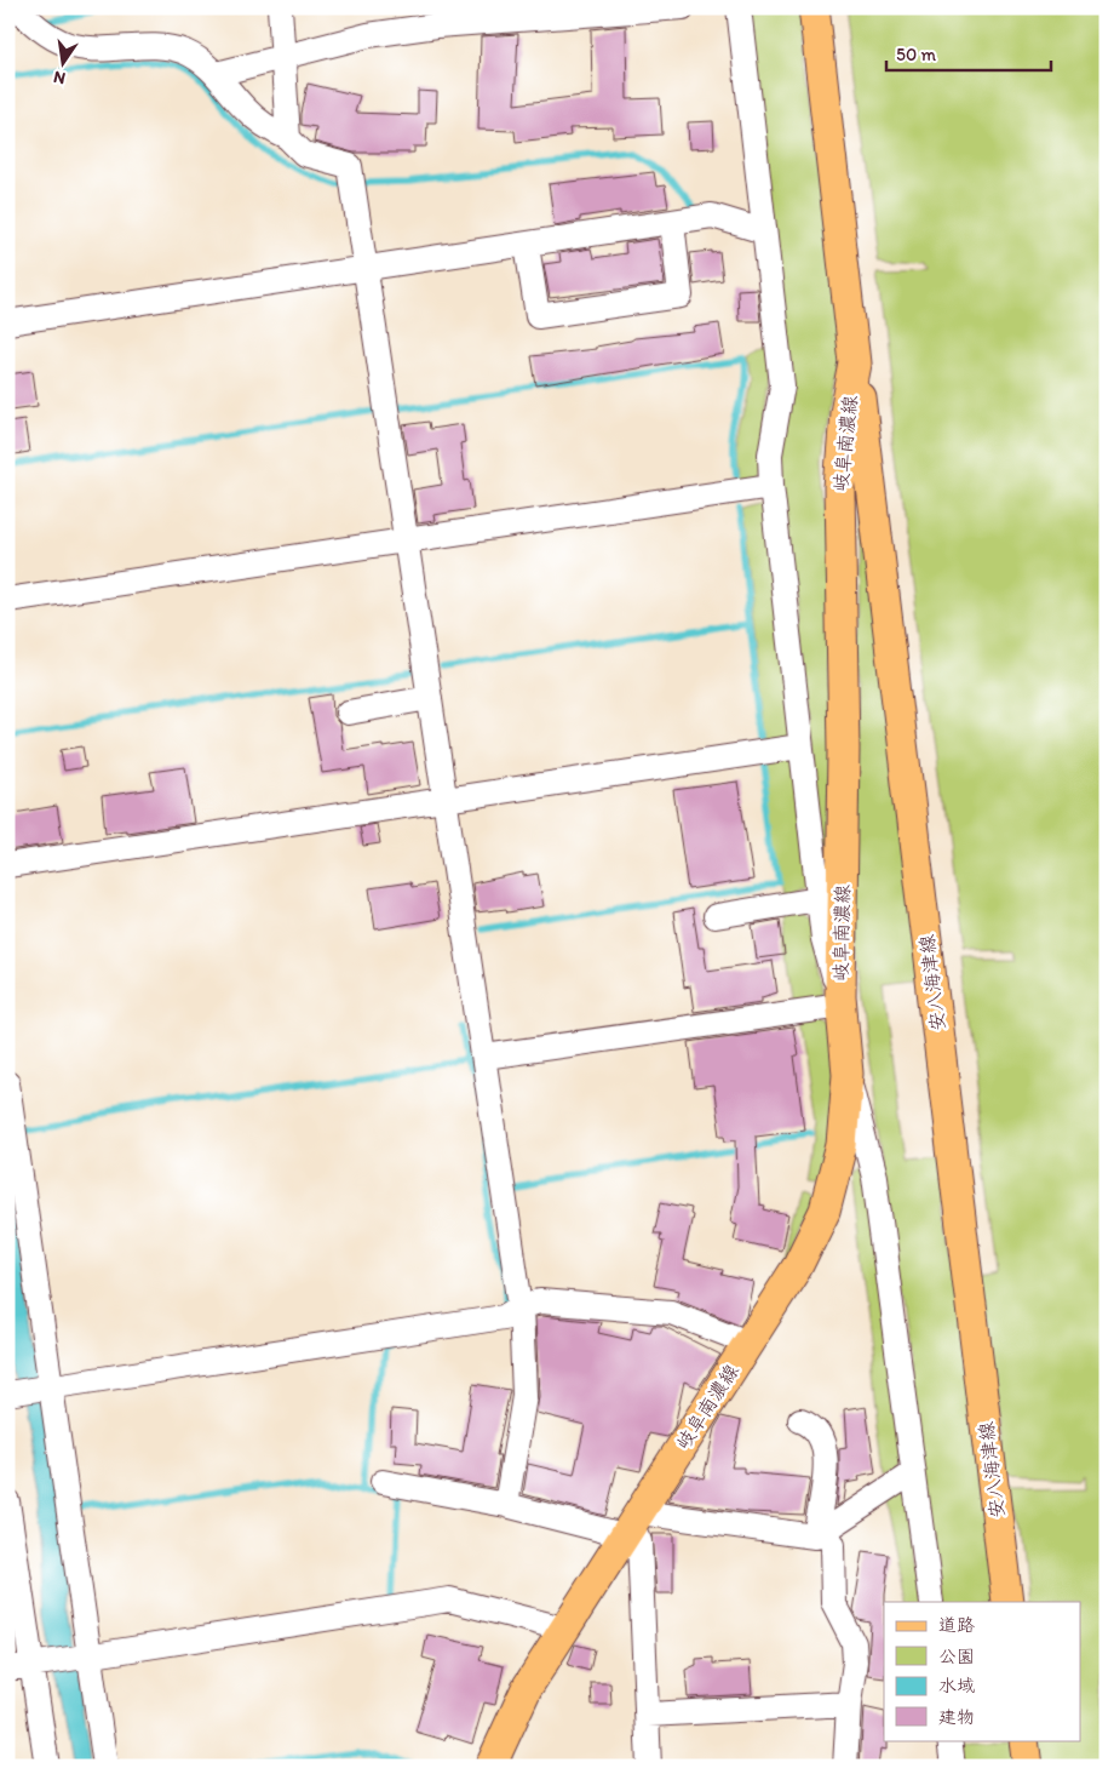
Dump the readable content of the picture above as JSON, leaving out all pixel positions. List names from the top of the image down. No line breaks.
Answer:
{"streets":{"main road":["岐阜南濃線","安八海津線"]},"crossings":[["岐阜南濃線","安八海津線"]],"legend":["道路","公園","水域","建物"],"scale_bar":"50 m","north":"bottom"}
